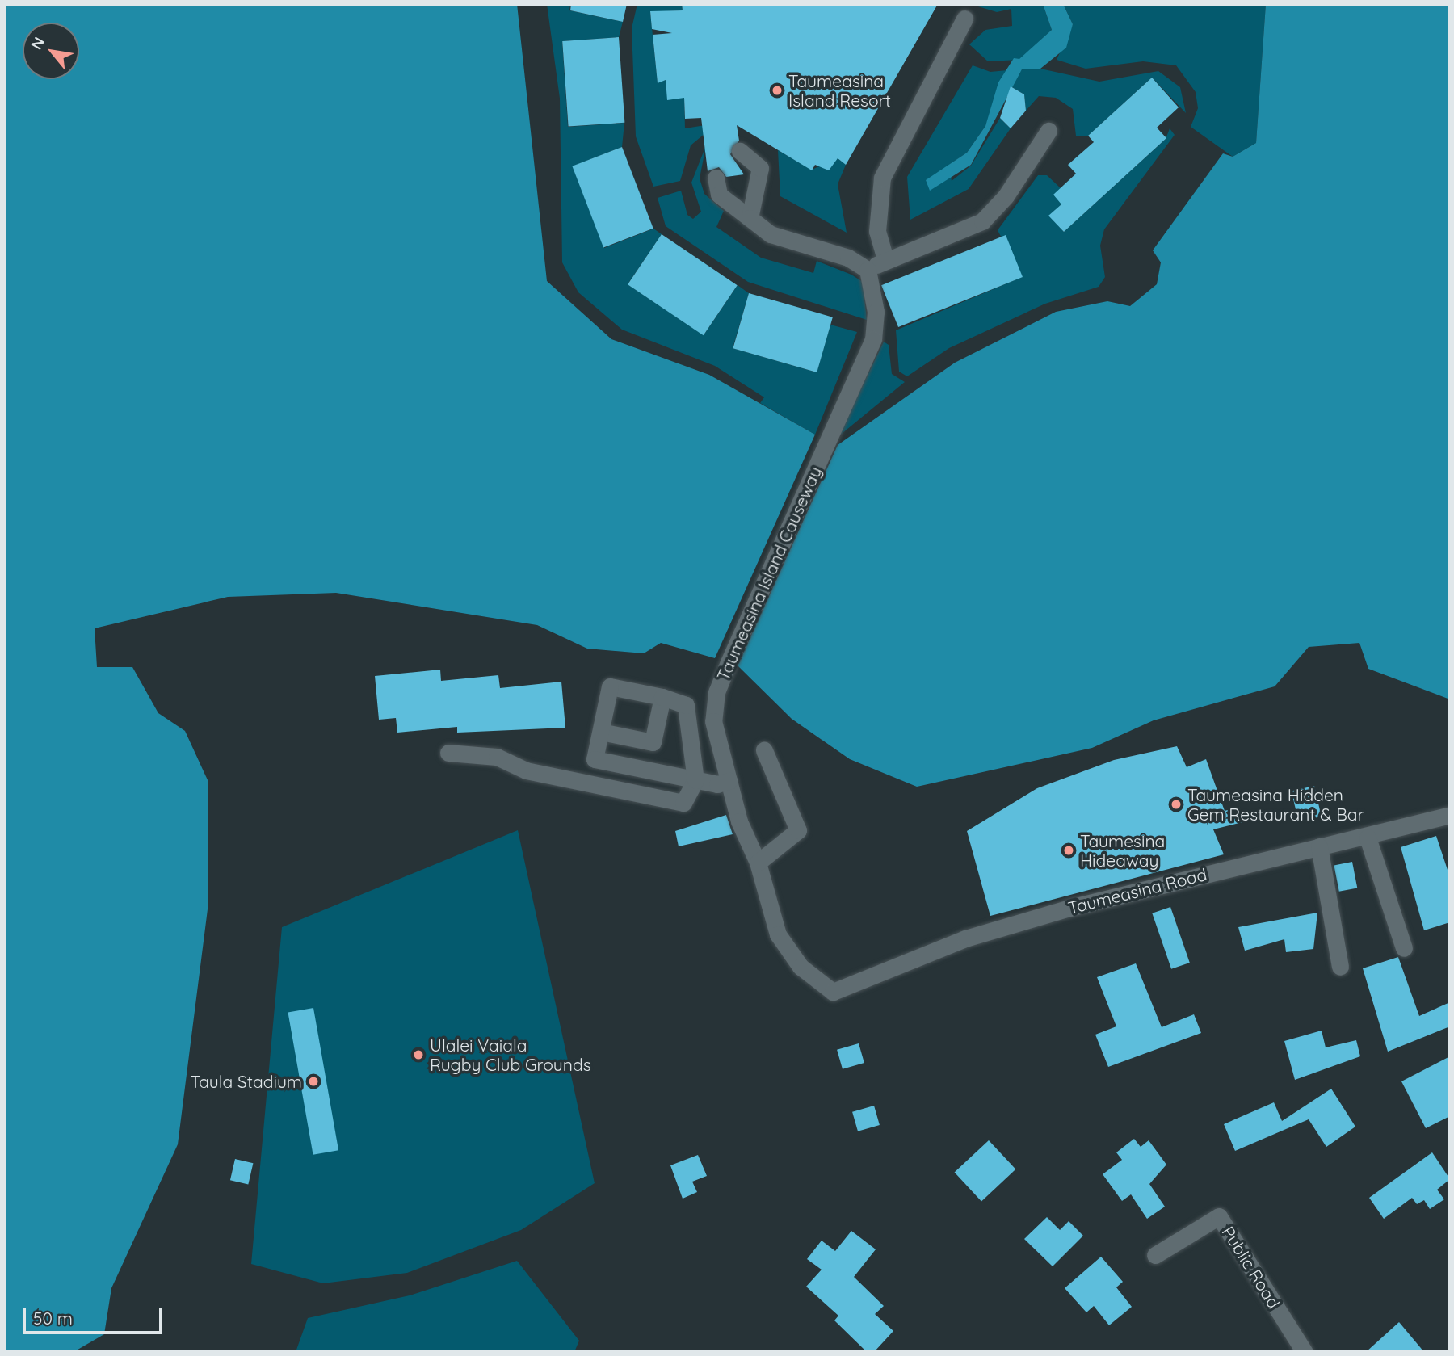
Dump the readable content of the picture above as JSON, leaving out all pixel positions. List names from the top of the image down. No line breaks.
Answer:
{"streets":{"street":["Taumeasina Island Causeway","Taumeasina Road","Public Road"]},"crossings":[["Taumeasina Island Causeway","Taumeasina Road"]],"places":["Taumeasina Island Resort","Taumeasina Hidden Gem Restaurant & Bar","Taumesina Hideaway","Ulalei Vaiala Rugby Club Grounds","Taula Stadium"],"scale_bar":"50 m","north":"top left"}
